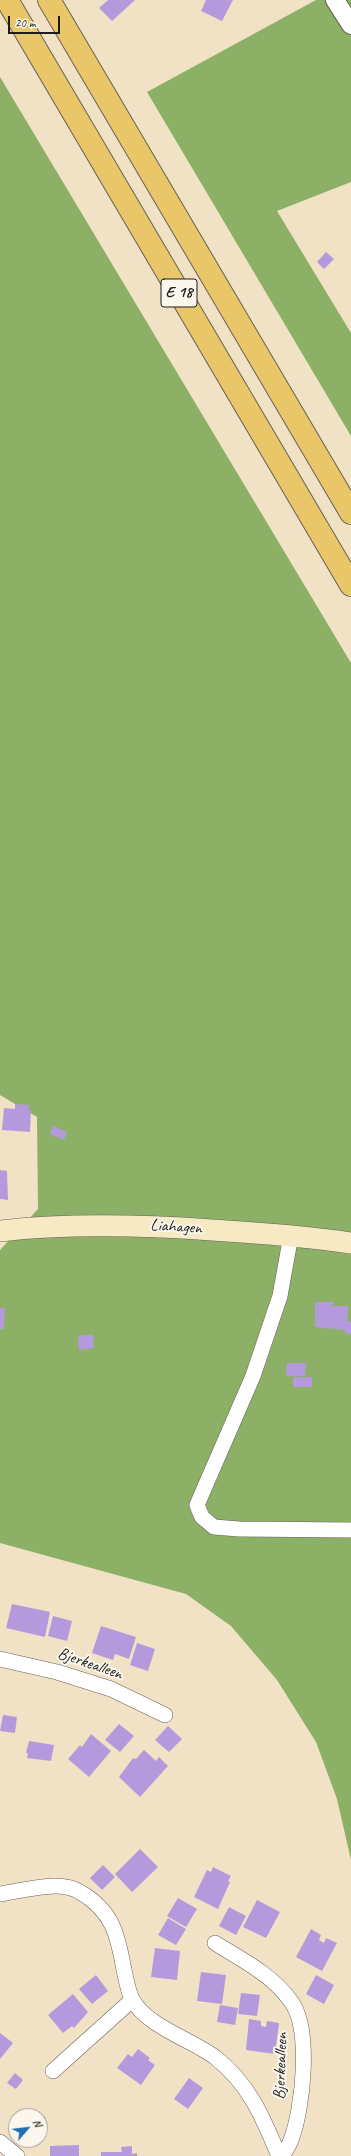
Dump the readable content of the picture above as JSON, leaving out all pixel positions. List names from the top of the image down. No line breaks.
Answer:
{"streets":{"highway":["E 18"],"main road":["Liahagen"],"street":["Bjerkealleen"]},"scale_bar":"20 m","north":"top right"}
